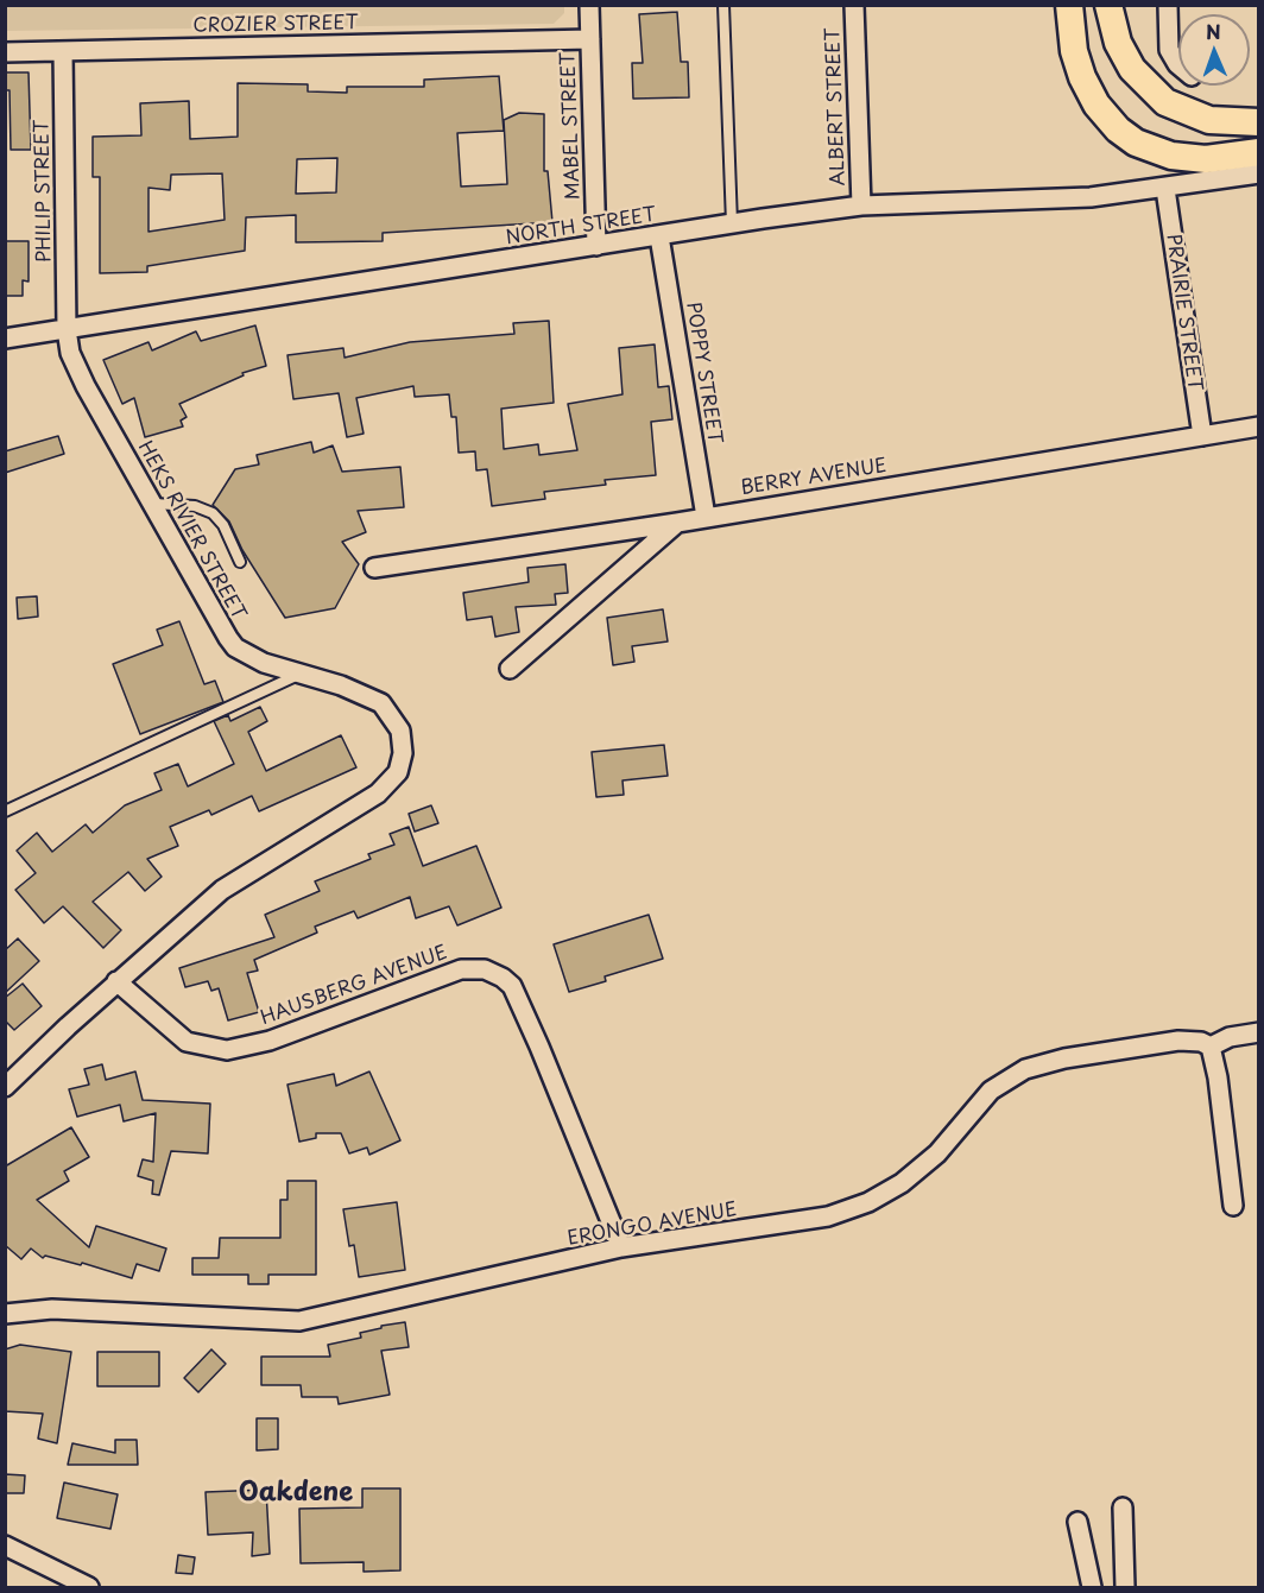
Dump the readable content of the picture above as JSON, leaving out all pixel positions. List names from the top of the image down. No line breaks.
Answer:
{"streets":{"street":["CROZIER STREET","ALBERT STREET","MABEL STREET","PHILIP STREET","NORTH STREET","PRAIRIE STREET","POPPY STREET","BERRY AVENUE","HEKS RIVIER STREET","HAUSBERG AVENUE","ERONGO AVENUE"]},"crossings":[["CROZIER STREET","MABEL STREET"],["CROZIER STREET","PHILIP STREET"],["ALBERT STREET","NORTH STREET"],["MABEL STREET","NORTH STREET"],["PHILIP STREET","NORTH STREET"],["PHILIP STREET","HEKS RIVIER STREET"],["NORTH STREET","PRAIRIE STREET"],["NORTH STREET","POPPY STREET"],["NORTH STREET","HEKS RIVIER STREET"],["PRAIRIE STREET","BERRY AVENUE"],["POPPY STREET","BERRY AVENUE"],["HEKS RIVIER STREET","HAUSBERG AVENUE"],["HAUSBERG AVENUE","ERONGO AVENUE"]],"districts":["Oakdene"],"north":"top"}
